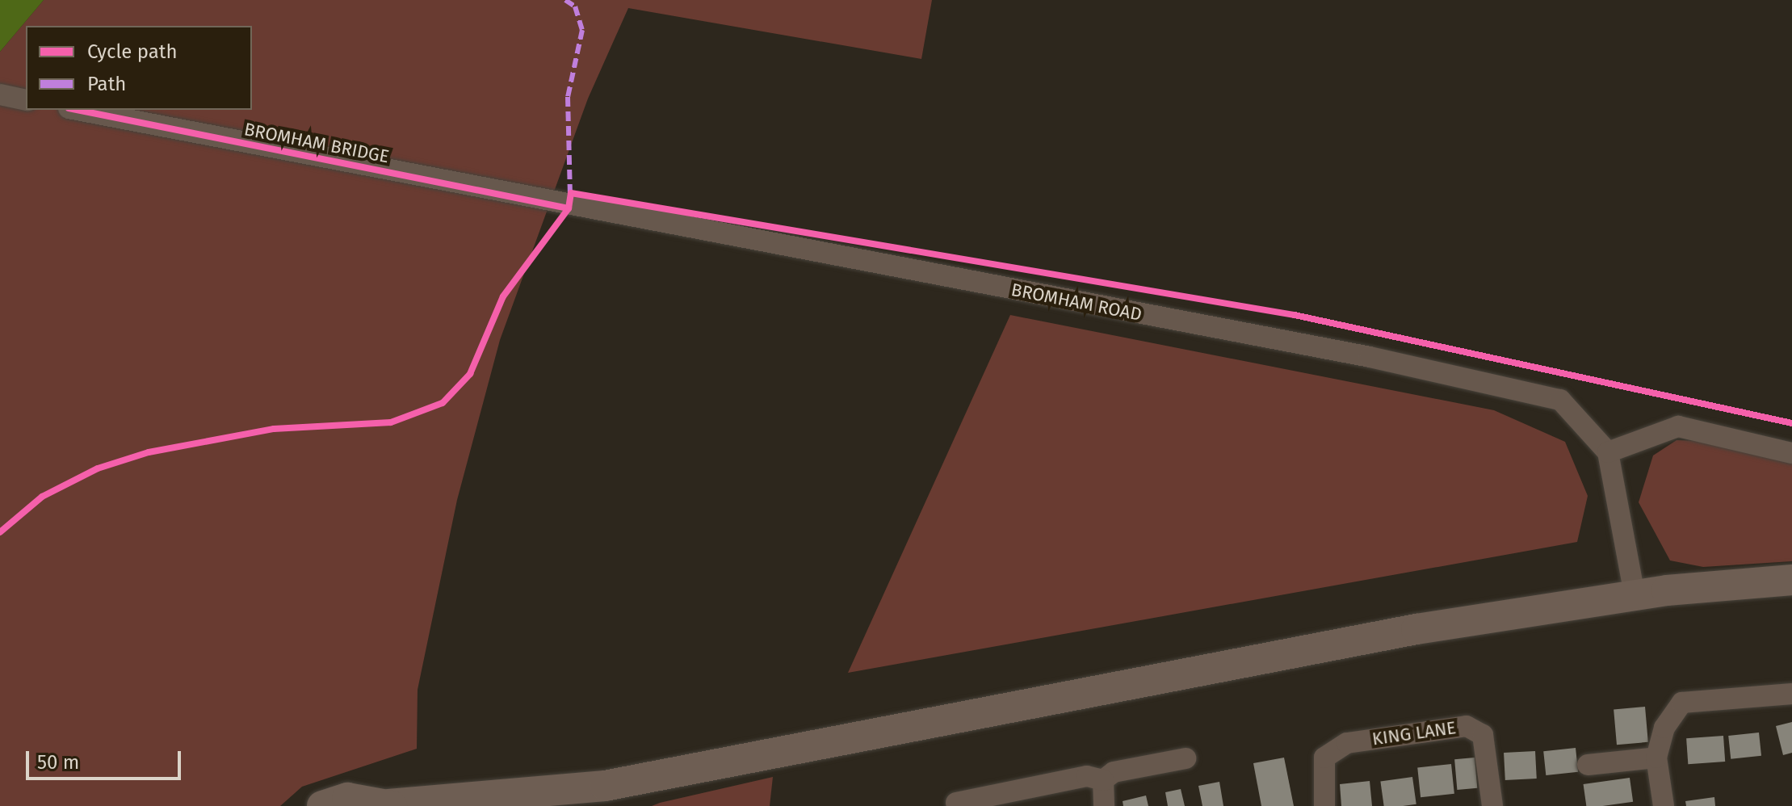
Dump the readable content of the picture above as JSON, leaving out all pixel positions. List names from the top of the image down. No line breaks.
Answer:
{"streets":{"street":["BROMHAM BRIDGE","BROMHAM ROAD","KING LANE"]},"crossings":[["BROMHAM BRIDGE","BROMHAM ROAD"]],"legend":["Cycle path","Path"],"scale_bar":"50 m"}
